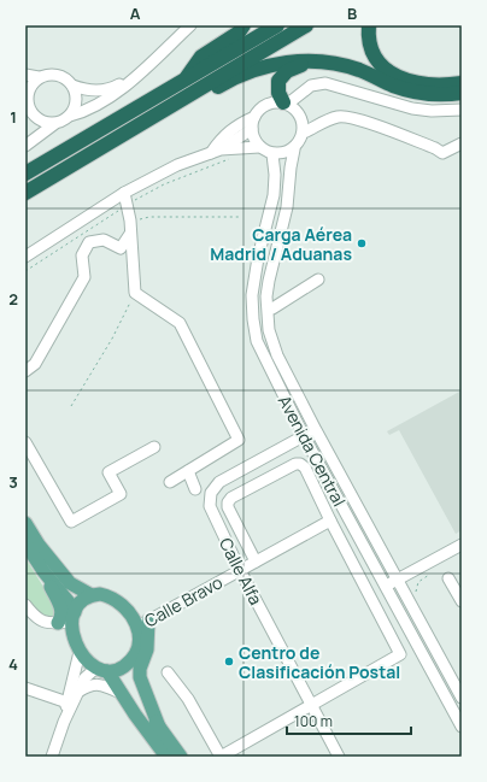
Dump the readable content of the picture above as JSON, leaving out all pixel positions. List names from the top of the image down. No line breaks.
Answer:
{"streets":{"street":["Avenida Central","Calle Alfa","Calle Bravo"]},"crossings":[["Avenida Central","Calle Alfa"],["Calle Alfa","Calle Bravo"]],"places":["Carga Aérea Madrid / Aduanas","Centro de Clasificación Postal"],"scale_bar":"100 m","grid":{"columns":["A","B"],"rows":["1","2","3","4"]}}
